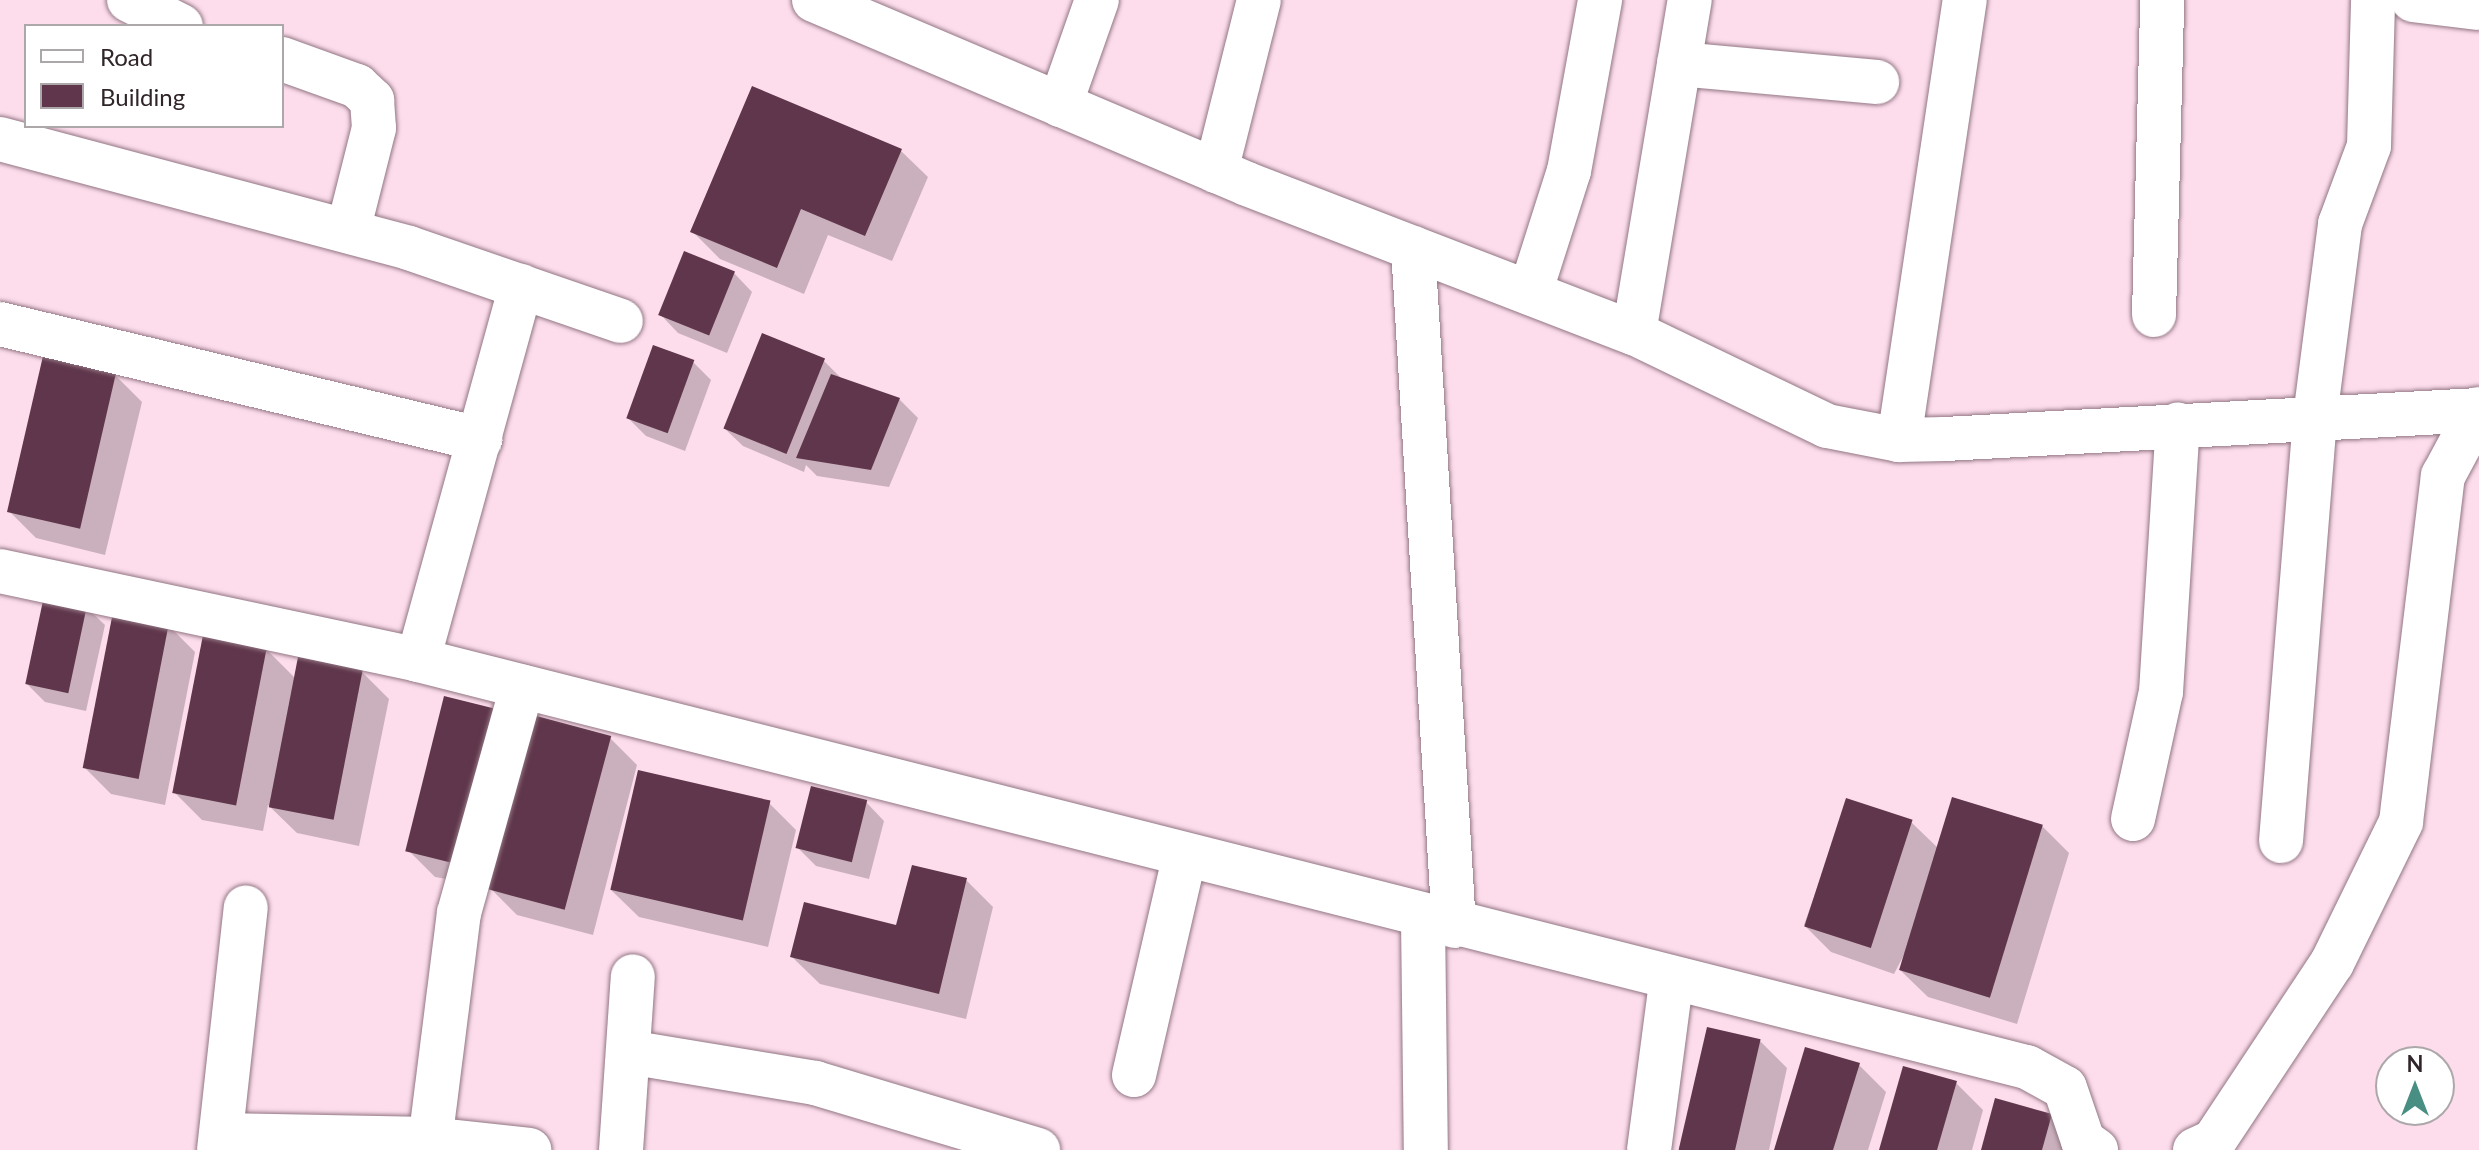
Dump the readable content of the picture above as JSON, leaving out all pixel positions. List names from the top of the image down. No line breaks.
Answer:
{"legend":["Road","Building"],"north":"top"}
